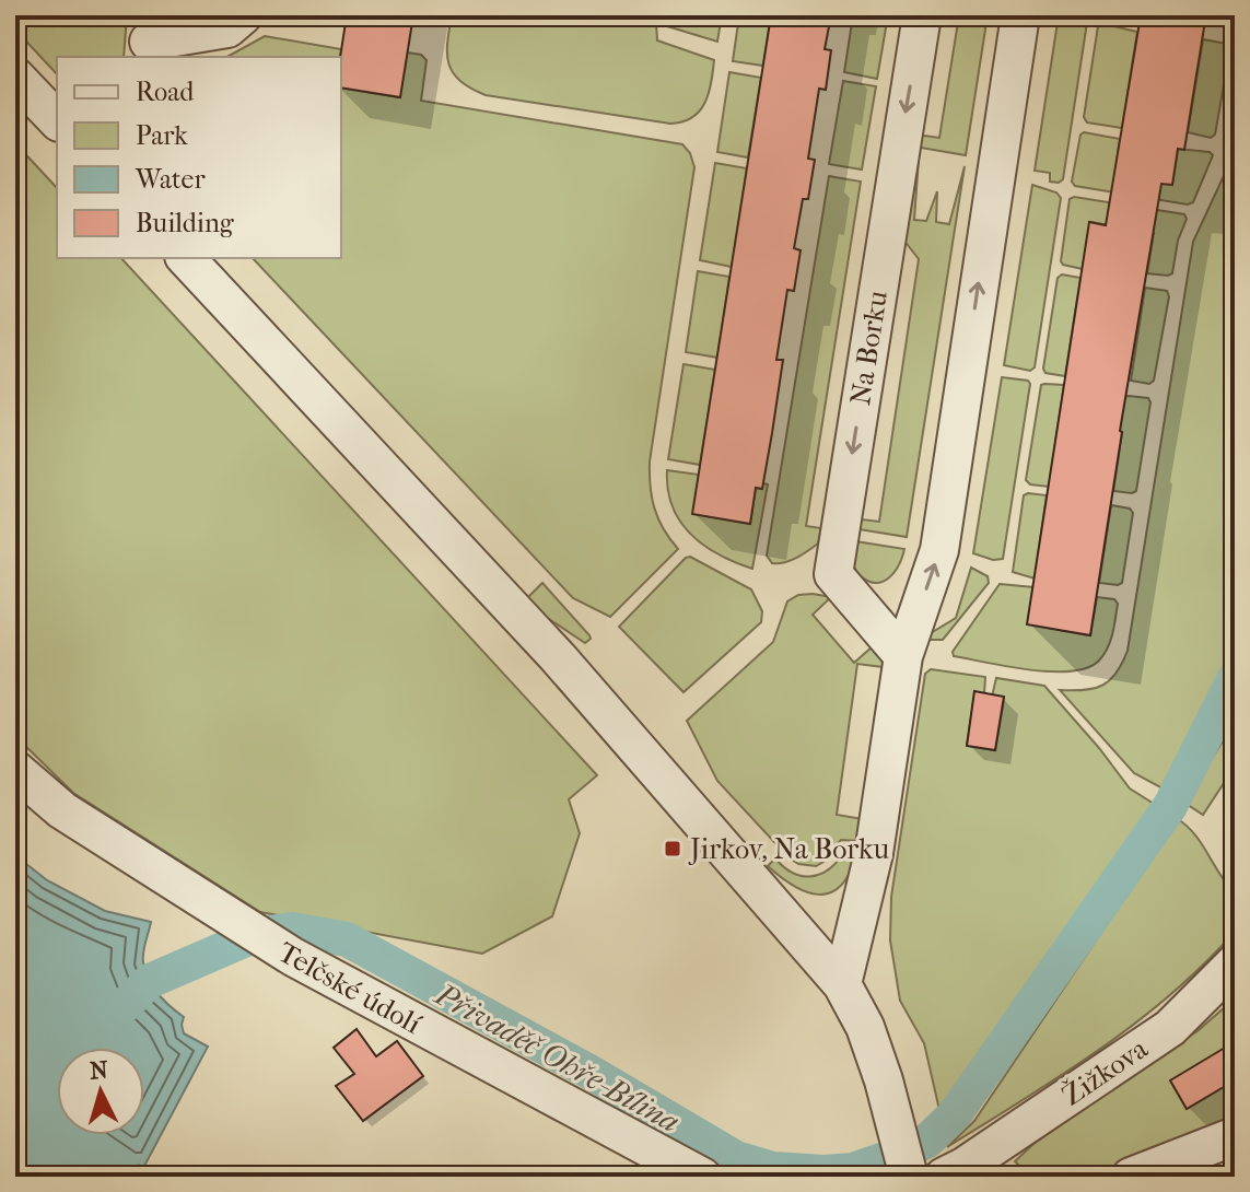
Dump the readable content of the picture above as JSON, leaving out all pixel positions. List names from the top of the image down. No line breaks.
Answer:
{"streets":{"street":["Na Borku","Telčské údolí","Žižkova"]},"water":["Přivaděč Ohře-Bílina"],"places":{"transit":["Jirkov, Na Borku"]},"legend":["Road","Park","Water","Building"],"north":"top"}
